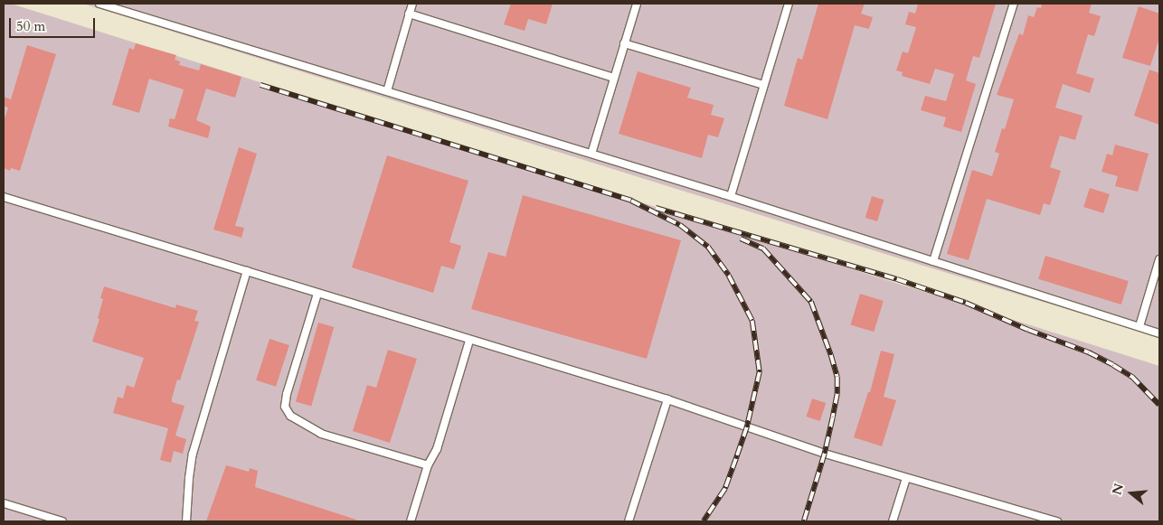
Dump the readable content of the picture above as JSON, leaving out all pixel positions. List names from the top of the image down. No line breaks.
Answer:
{"scale_bar":"50 m","north":"left"}
